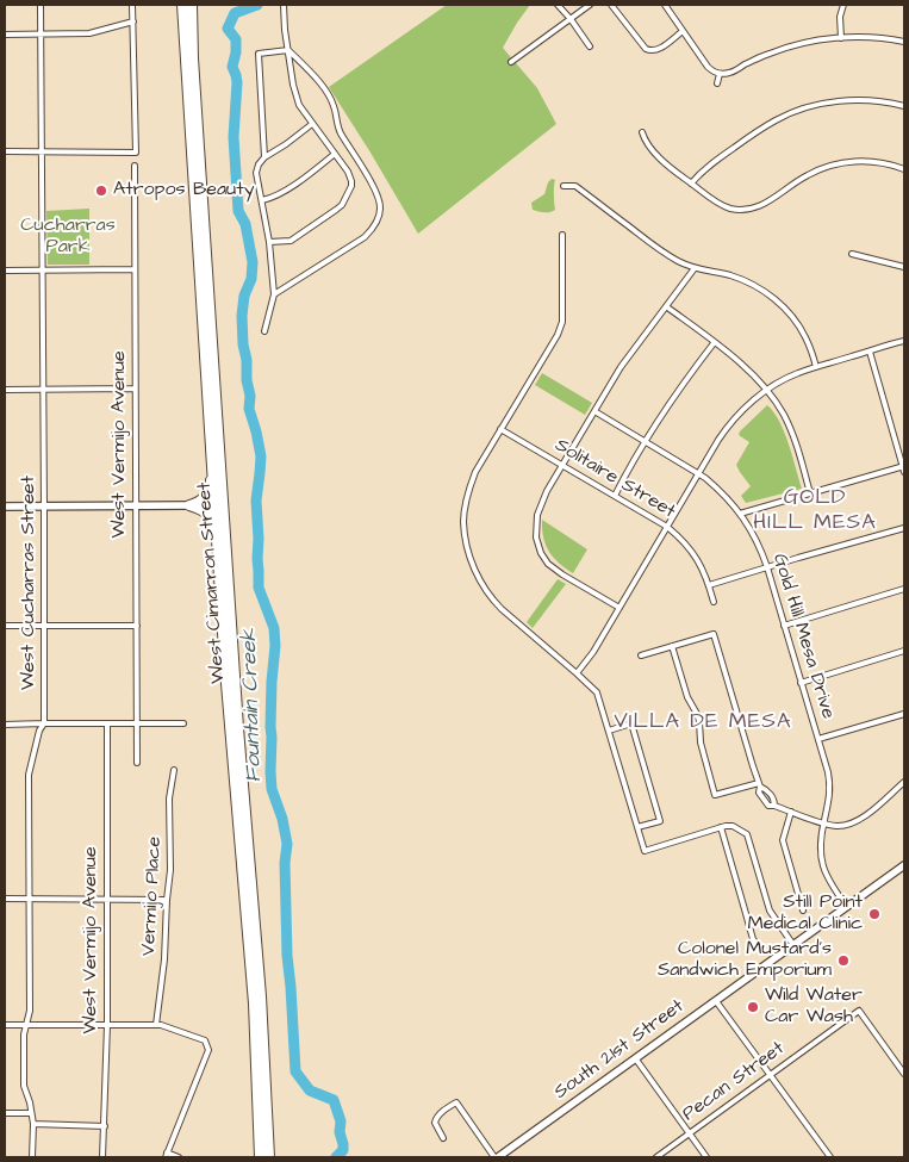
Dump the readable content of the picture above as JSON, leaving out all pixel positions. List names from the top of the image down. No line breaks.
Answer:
{"streets":{"highway":["West Cimarron Street"],"main road":["South 21st Street"],"street":["West Vermijo Avenue","Solitaire Street","West Cucharras Street","Gold Hill Mesa Drive","Vermijo Place","Pecan Street"]},"crossings":[["Gold Hill Mesa Drive","South 21st Street"]],"districts":["GOLD HILL MESA","VILLA DE MESA"],"water":["Fountain Creek"],"parks":["Cucharras Park"],"places":["Atropos Beauty","Still Point Medical Clinic","Colonel Mustard's Sandwich Emporium","Wild Water Car Wash"]}
